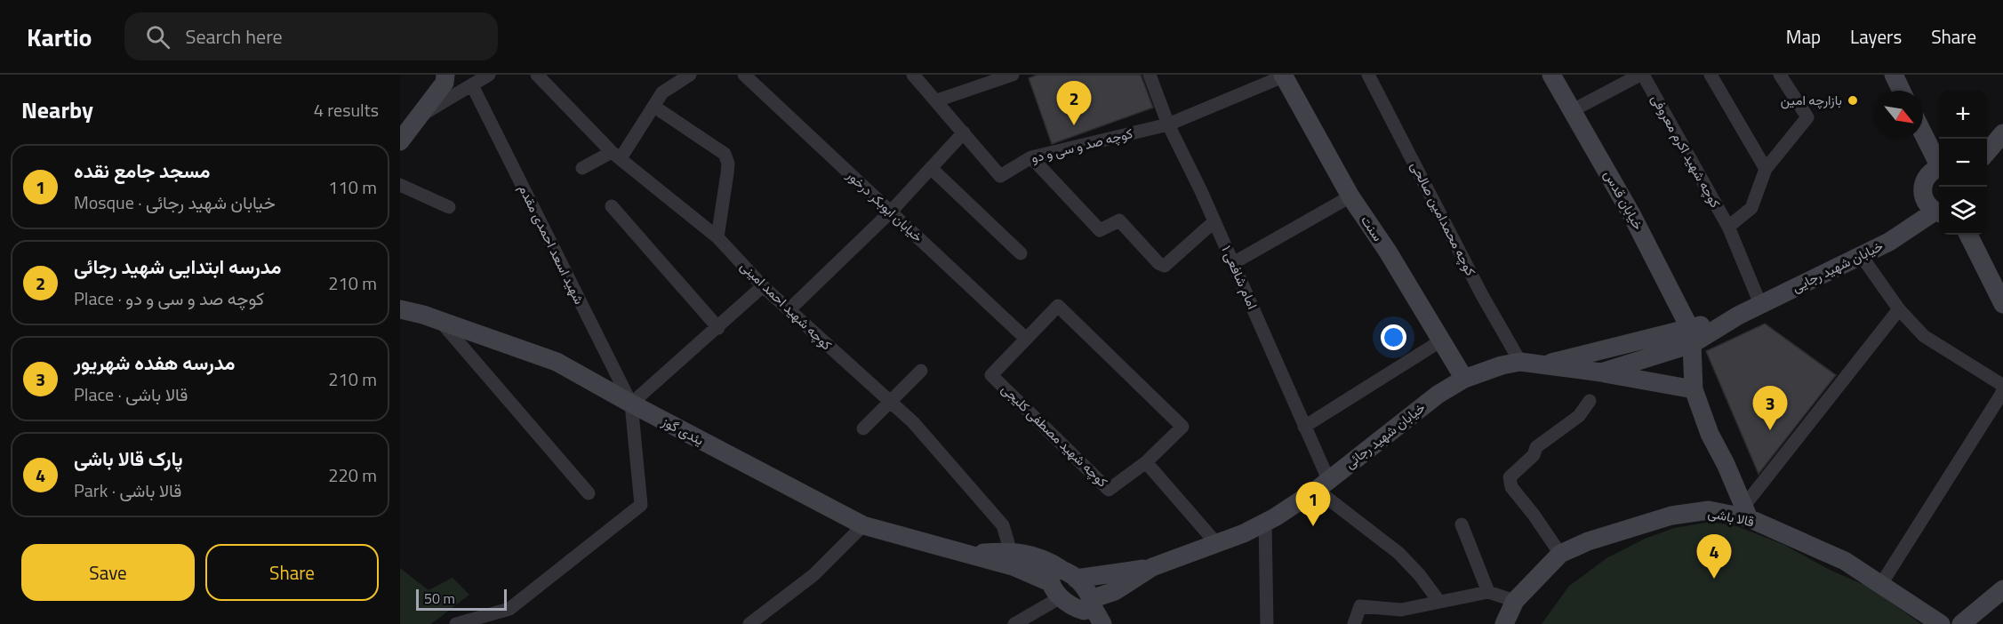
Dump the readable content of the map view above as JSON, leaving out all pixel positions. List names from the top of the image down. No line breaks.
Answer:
{"streets":{"main road":["خیابان قدس","سنت","خیابان شهید رجایی","یئدی گوز","خیابان شهید رجائی","قالا باشی"],"street":["کوچه صد و سی و دو","کوچه شهید اکرم معروفی","خیابان ابوبکر درخور","کوچه محمدامین صالحی","شهید اسعد احمدی مقدم","امام شافعی ۱","کوچه شهید احمد امینی","کوچه شهید مصطفی کلیجی"]},"crossings":[["کوچه صد و سی و دو","سنت"],["کوچه صد و سی و دو","امام شافعی ۱"],["کوچه شهید اکرم معروفی","خیابان شهید رجایی"],["خیابان قدس","خیابان شهید رجایی"],["خیابان قدس","خیابان شهید رجائی"],["خیابان ابوبکر درخور","کوچه شهید مصطفی کلیجی"],["کوچه محمدامین صالحی","خیابان شهید رجائی"],["سنت","خیابان شهید رجائی"],["شهید اسعد احمدی مقدم","یئدی گوز"],["خیابان شهید رجایی","خیابان شهید رجائی"],["امام شافعی ۱","خیابان شهید رجائی"]],"places":["بازارچه امین"],"scale_bar":"50 m","north":"bottom right","page":{"header":"Kartio","search":"Search here","nav":["Map","Layers","Share"],"heading":["Nearby","4 results"],"pins":["2","3","1","4"],"map_buttons":["+","−"],"list":[{"mark":"1","name":"مسجد جامع نقده","note":"Mosque · خیابان شهید رجائی","value":"110 m"},{"mark":"2","name":"مدرسه ابتدایی شهید رجائی","note":"Place · کوچه صد و سی و دو","value":"210 m"},{"mark":"3","name":"مدرسه هفده شهریور","note":"Place · قالا باشی","value":"210 m"},{"mark":"4","name":"پارک قالا باشی","note":"Park · قالا باشی","value":"220 m"}],"buttons":["Save","Share"],"scale":"50 m"}}
